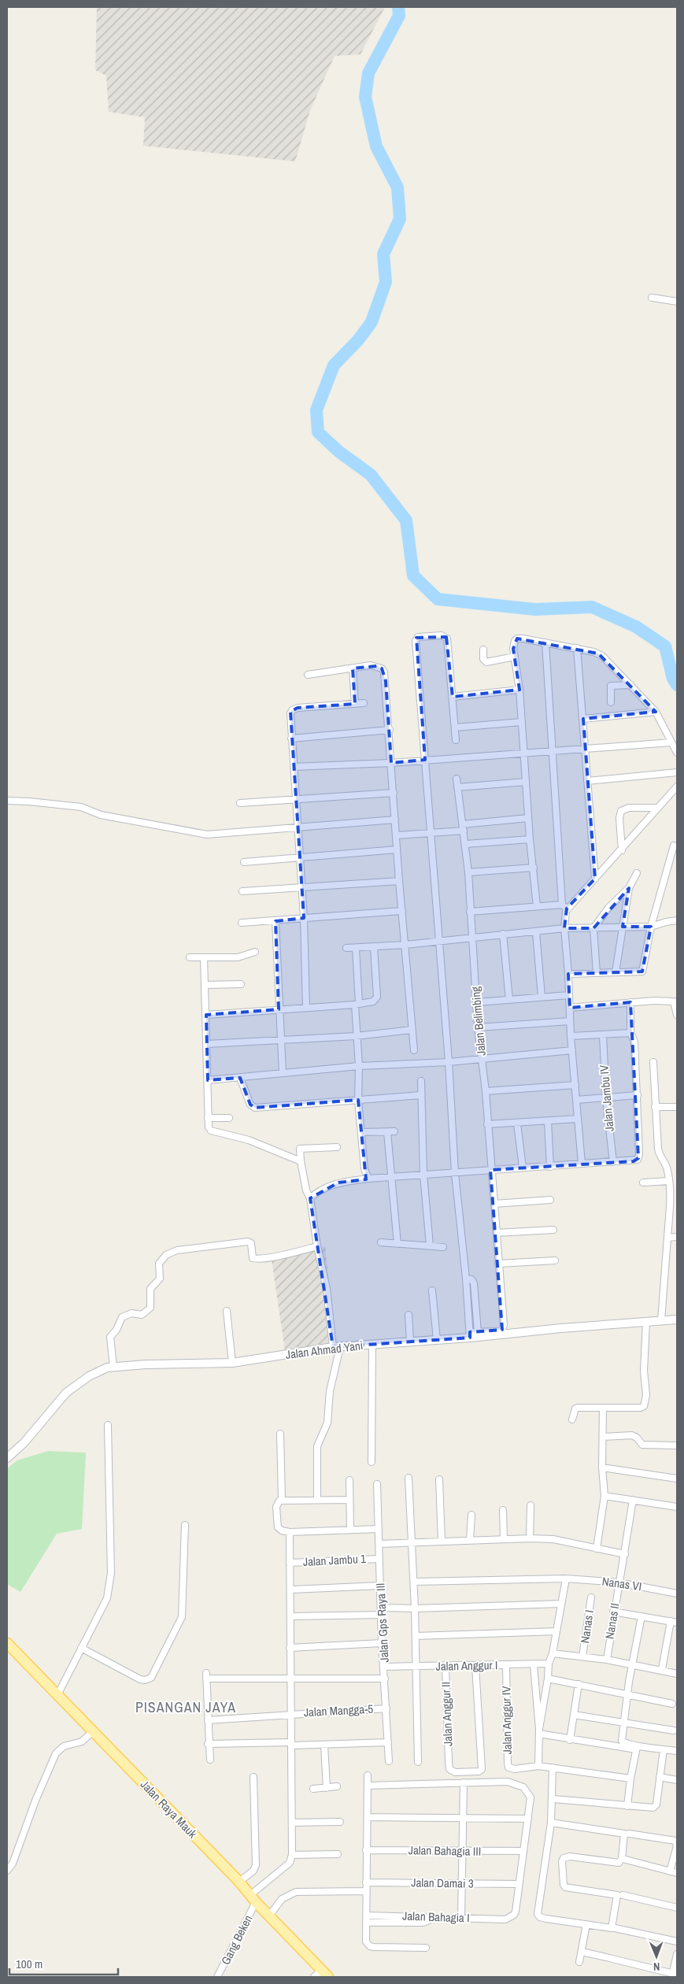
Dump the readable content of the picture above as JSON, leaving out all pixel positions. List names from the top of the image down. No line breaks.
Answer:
{"streets":{"main road":["Jalan Raya Mauk"],"street":["Jalan Belimbing","Jalan Jambu IV","Jalan Ahmad Yani","Jalan Jambu 1","Nanas VI","Nanas II","Jalan Gps Raya III","Nanas I","Jalan Anggur I","Jalan Mangga-5","Jalan Anggur II","Jalan Anggur IV","Jalan Bahagia III","Jalan Damai 3","Jalan Bahagia I","Gang Beken"]},"crossings":[["Jalan Jambu 1","Jalan Gps Raya III"],["Nanas VI","Nanas II"],["Jalan Gps Raya III","Jalan Anggur I"],["Jalan Gps Raya III","Jalan Mangga-5"],["Jalan Anggur I","Jalan Anggur II"],["Jalan Anggur I","Jalan Anggur IV"],["Jalan Raya Mauk","Gang Beken"],["Jalan Damai 3","Jalan Bahagia I"]],"districts":["PISANGAN JAYA"],"scale_bar":"100 m","north":"bottom"}
